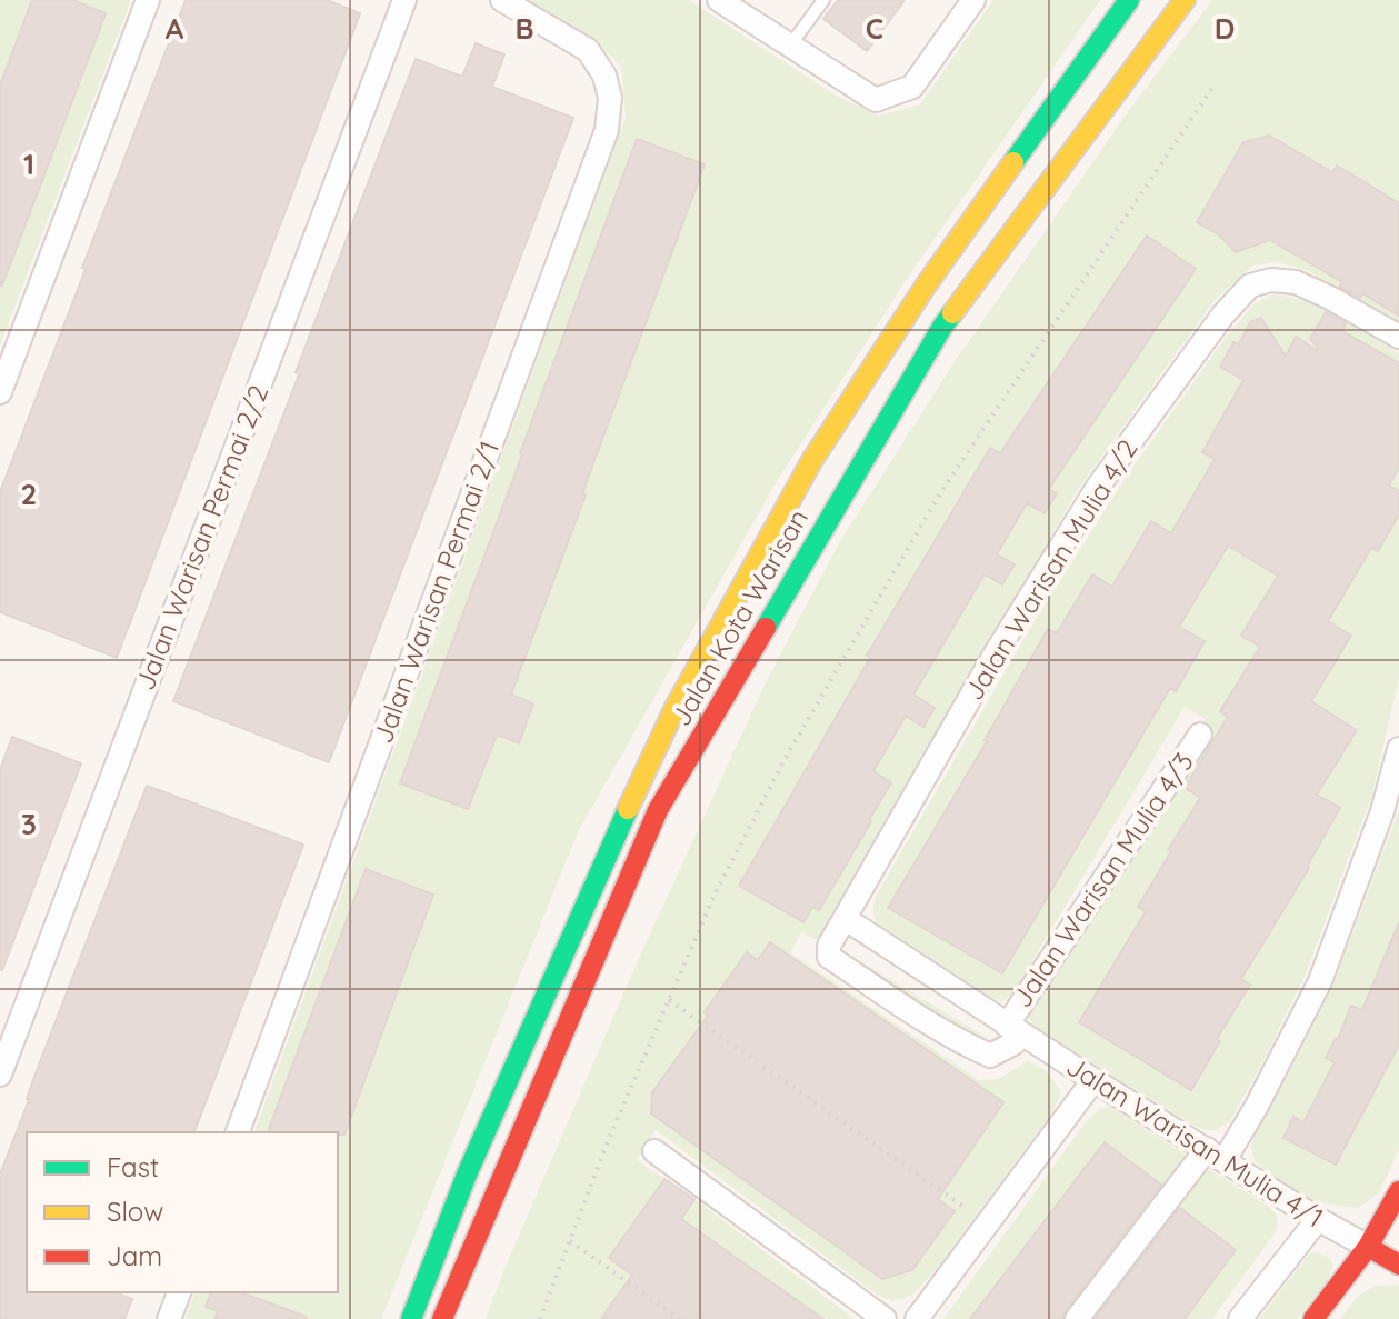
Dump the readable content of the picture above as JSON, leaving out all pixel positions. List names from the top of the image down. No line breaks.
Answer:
{"streets":{"street":["Jalan Warisan Permai 2/2","Jalan Warisan Mulia 4/2","Jalan Warisan Permai 2/1","Jalan Kota Warisan","Jalan Warisan Mulia 4/3","Jalan Warisan Mulia 4/1"]},"crossings":[["Jalan Warisan Mulia 4/2","Jalan Warisan Mulia 4/1"],["Jalan Warisan Mulia 4/3","Jalan Warisan Mulia 4/1"]],"legend":["Fast","Slow","Jam"],"grid":{"columns":["A","B","C","D"],"rows":["1","2","3"]}}
